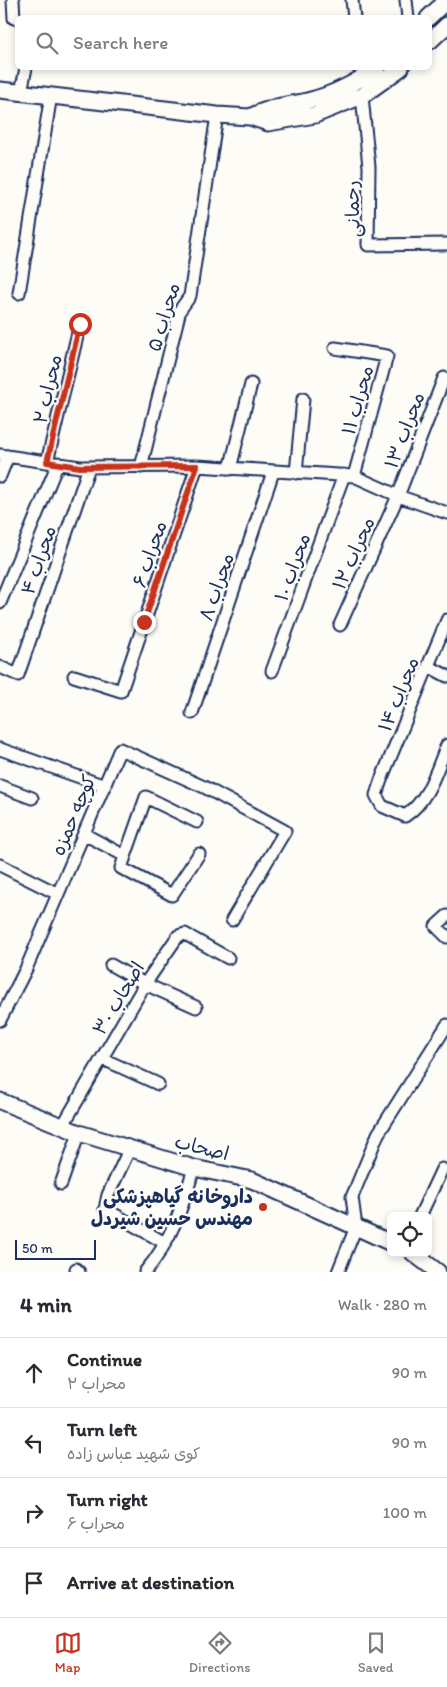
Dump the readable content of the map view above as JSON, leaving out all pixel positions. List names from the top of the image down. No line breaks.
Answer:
{"streets":{"main road":["اصحاب"],"street":["رحمانی","محراب ۵","محراب ۲","محراب ۱۱","محراب ۱۳","محراب ۱۲","محراب ۶","محراب ۴","محراب ۱۰","محراب ۸","محراب ۱۴","کوچه حمزه","اصحاب ۳۰"]},"crossings":[["محراب ۱۱","محراب ۱۰"],["محراب ۱۳","محراب ۱۲"],["اصحاب ۳۰","اصحاب"]],"places":["داروخانه گیاهپزشکی مهندس حسین شیردل"],"scale_bar":"50 m","page":{"search":"Search here","scale":"50 m","heading":["4 min","Walk · 280 m"],"list":[["Continue","محراب ۲","90 m"],["Turn left","کوی شهید عباس زاده","90 m"],["Turn right","محراب ۶","100 m"],"Arrive at destination"],"nav":["Map","Directions","Saved"]}}
